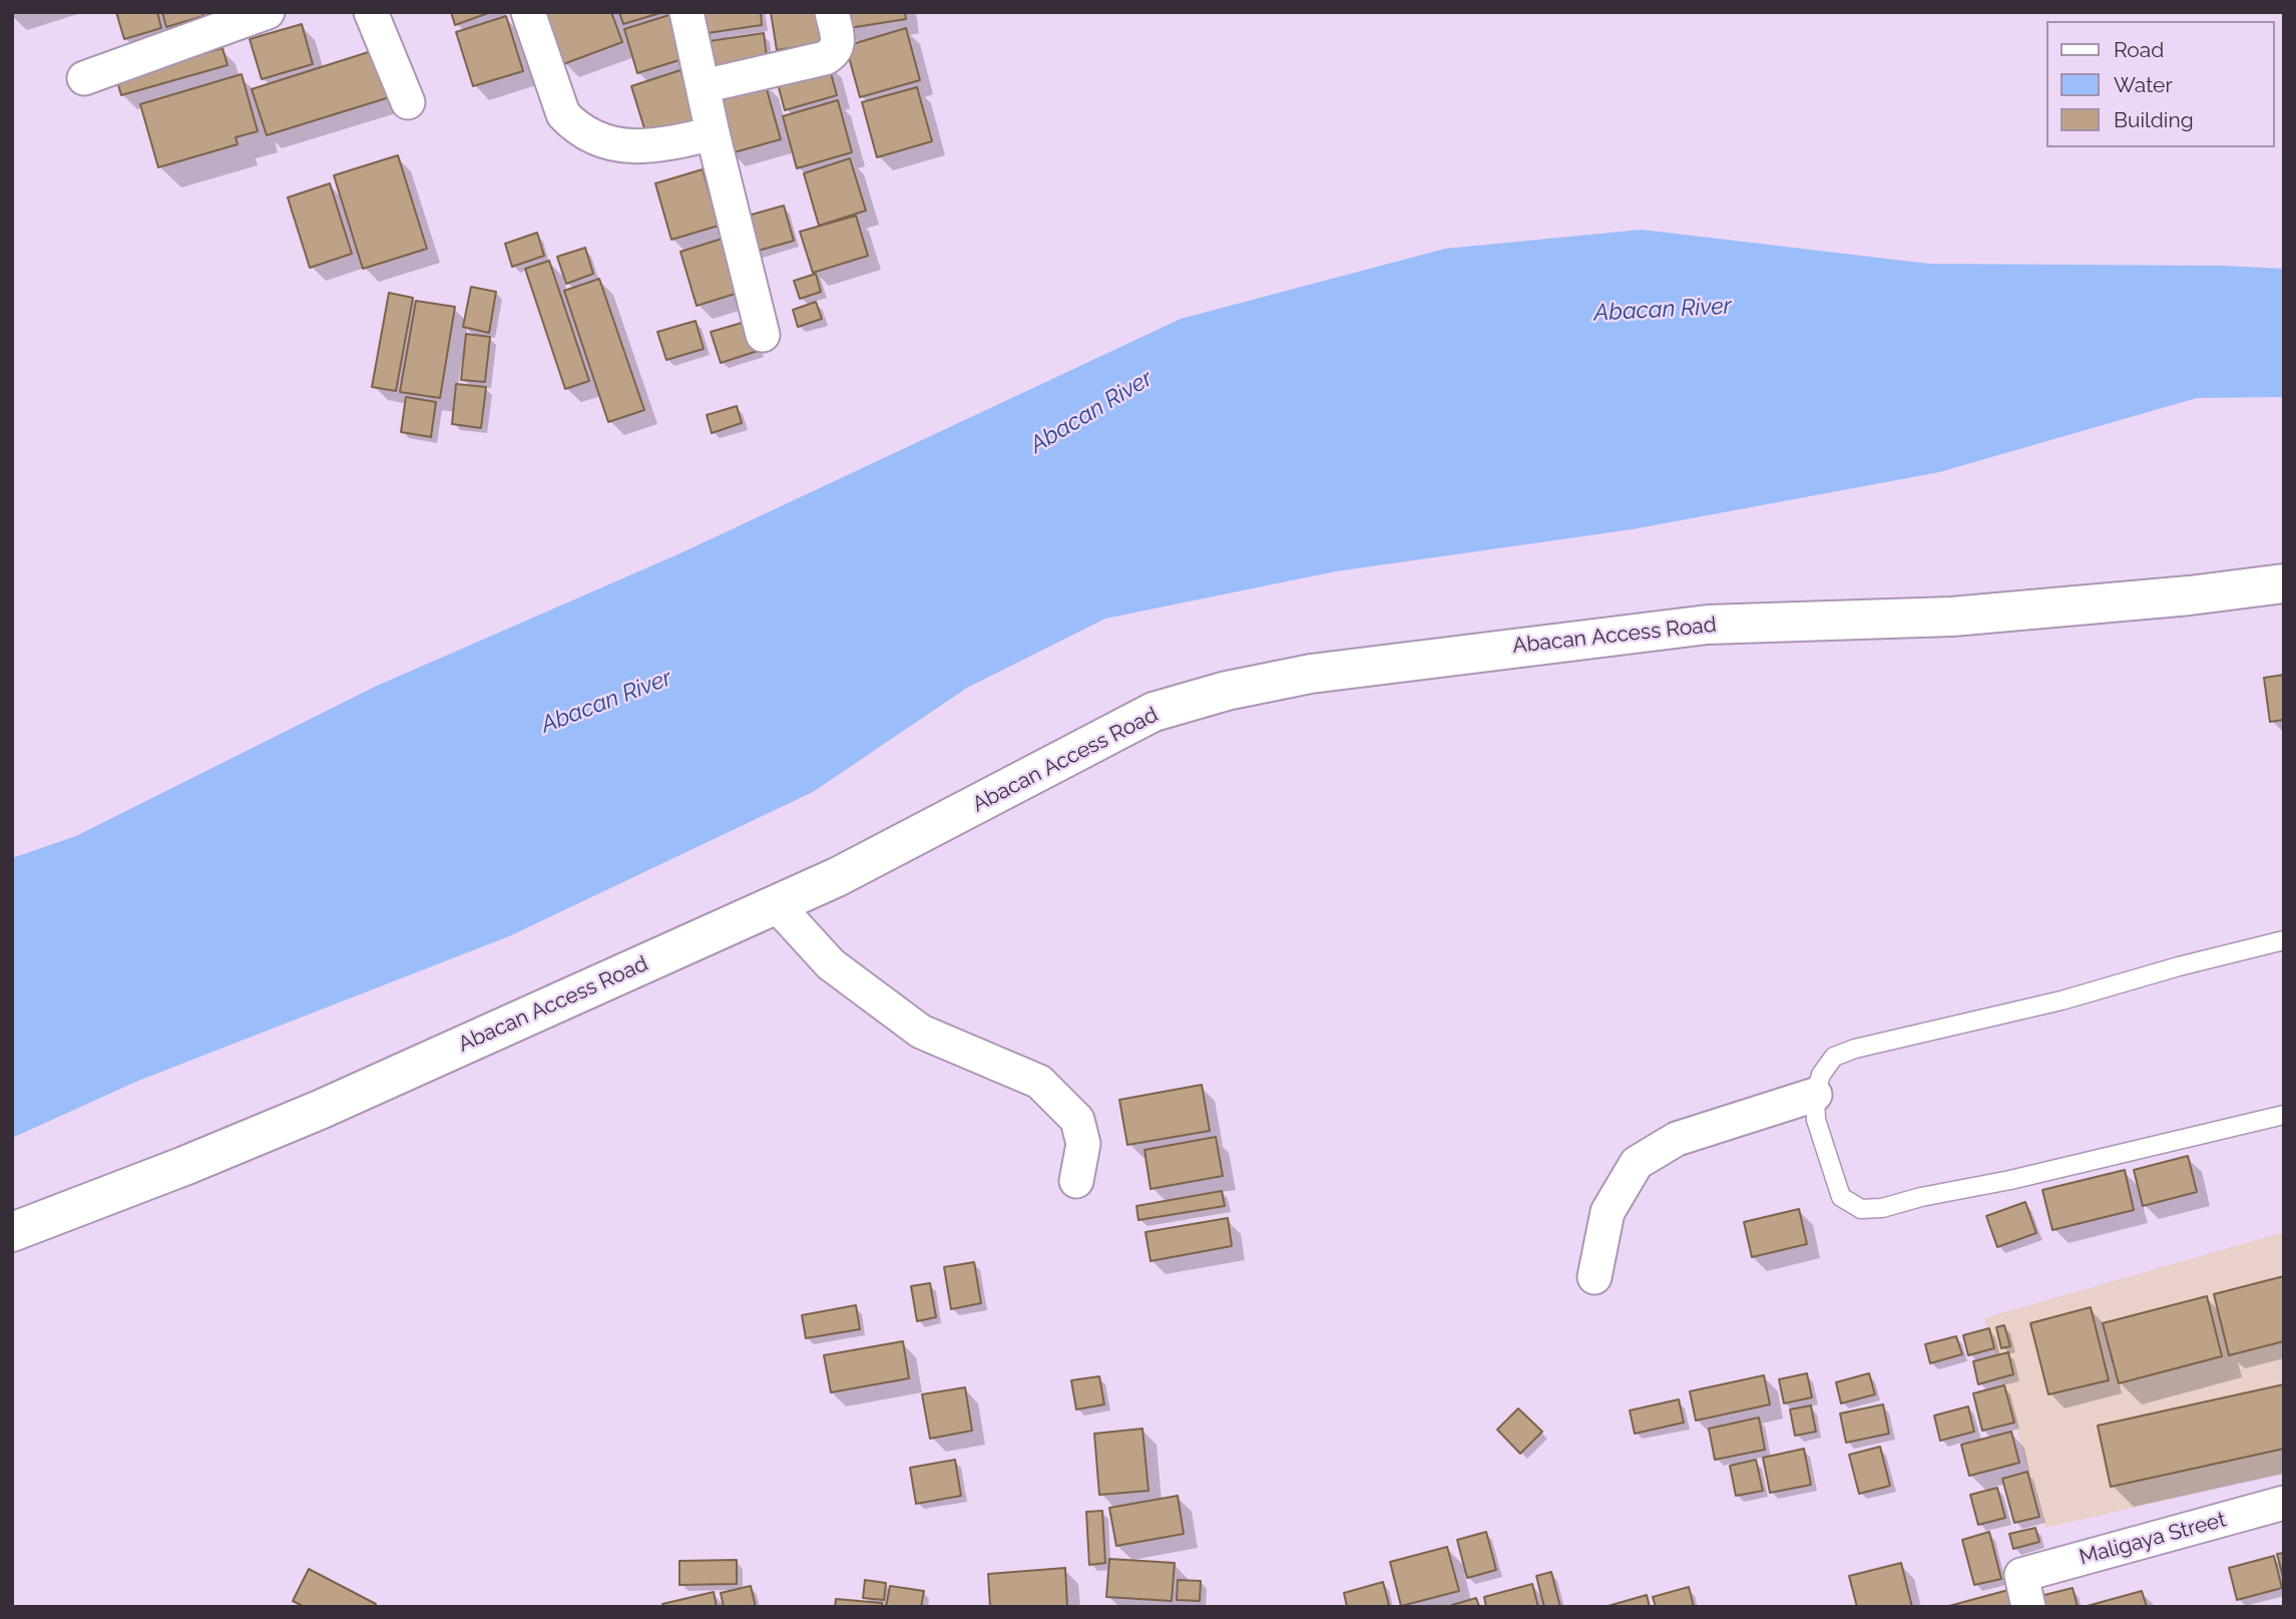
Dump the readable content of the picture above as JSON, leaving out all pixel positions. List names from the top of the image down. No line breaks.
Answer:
{"streets":{"street":["Abacan Access Road","Maligaya Street"]},"water":["Abacan River"],"legend":["Road","Water","Building"]}
